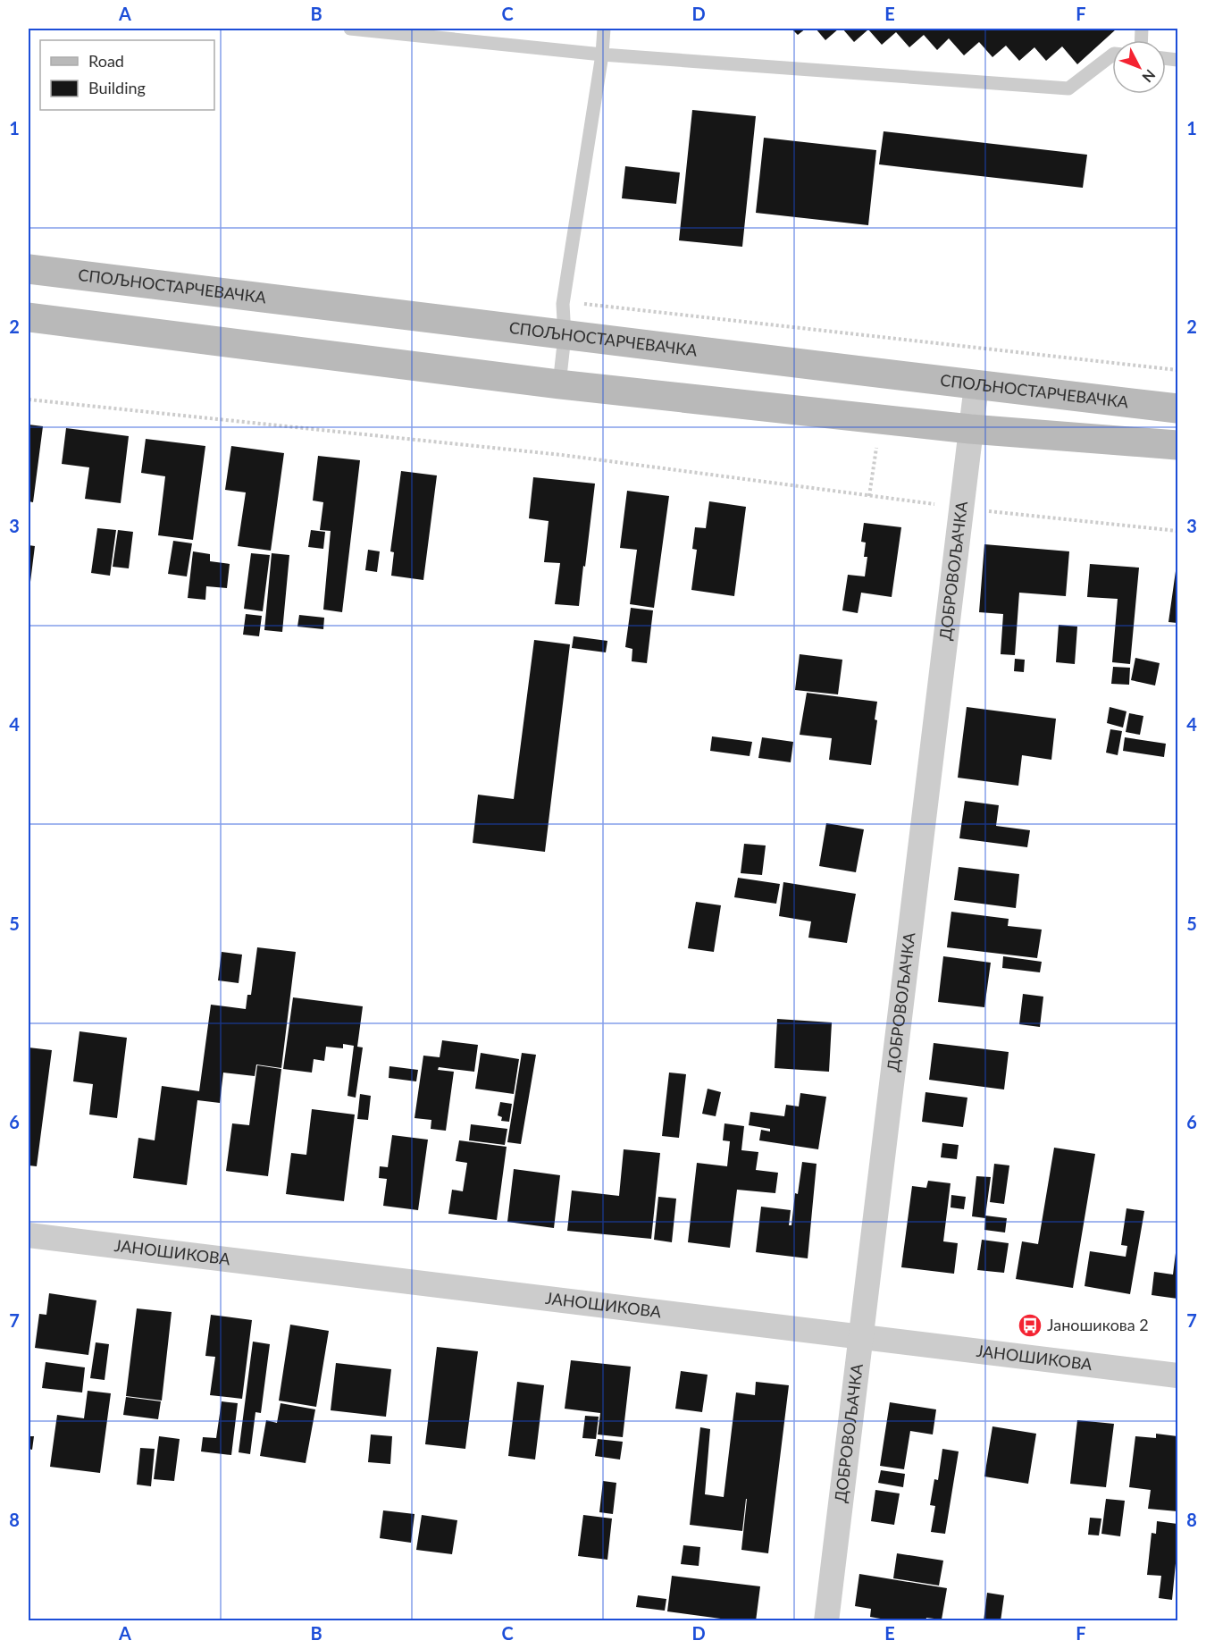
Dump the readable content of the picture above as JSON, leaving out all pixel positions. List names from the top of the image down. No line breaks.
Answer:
{"streets":{"street":["СПОЉНОСТАРЧЕВАЧКА","ДОБРОВОЉАЧКА","ЈАНОШИКОВА"]},"crossings":[["СПОЉНОСТАРЧЕВАЧКА","ДОБРОВОЉАЧКА"],["ДОБРОВОЉАЧКА","ЈАНОШИКОВА"]],"places":{"bus stop":["Јаношикова 2"]},"legend":["Road","Building"],"north":"bottom right","grid":{"columns":["A","B","C","D","E","F"],"rows":["1","2","3","4","5","6","7","8"]}}
